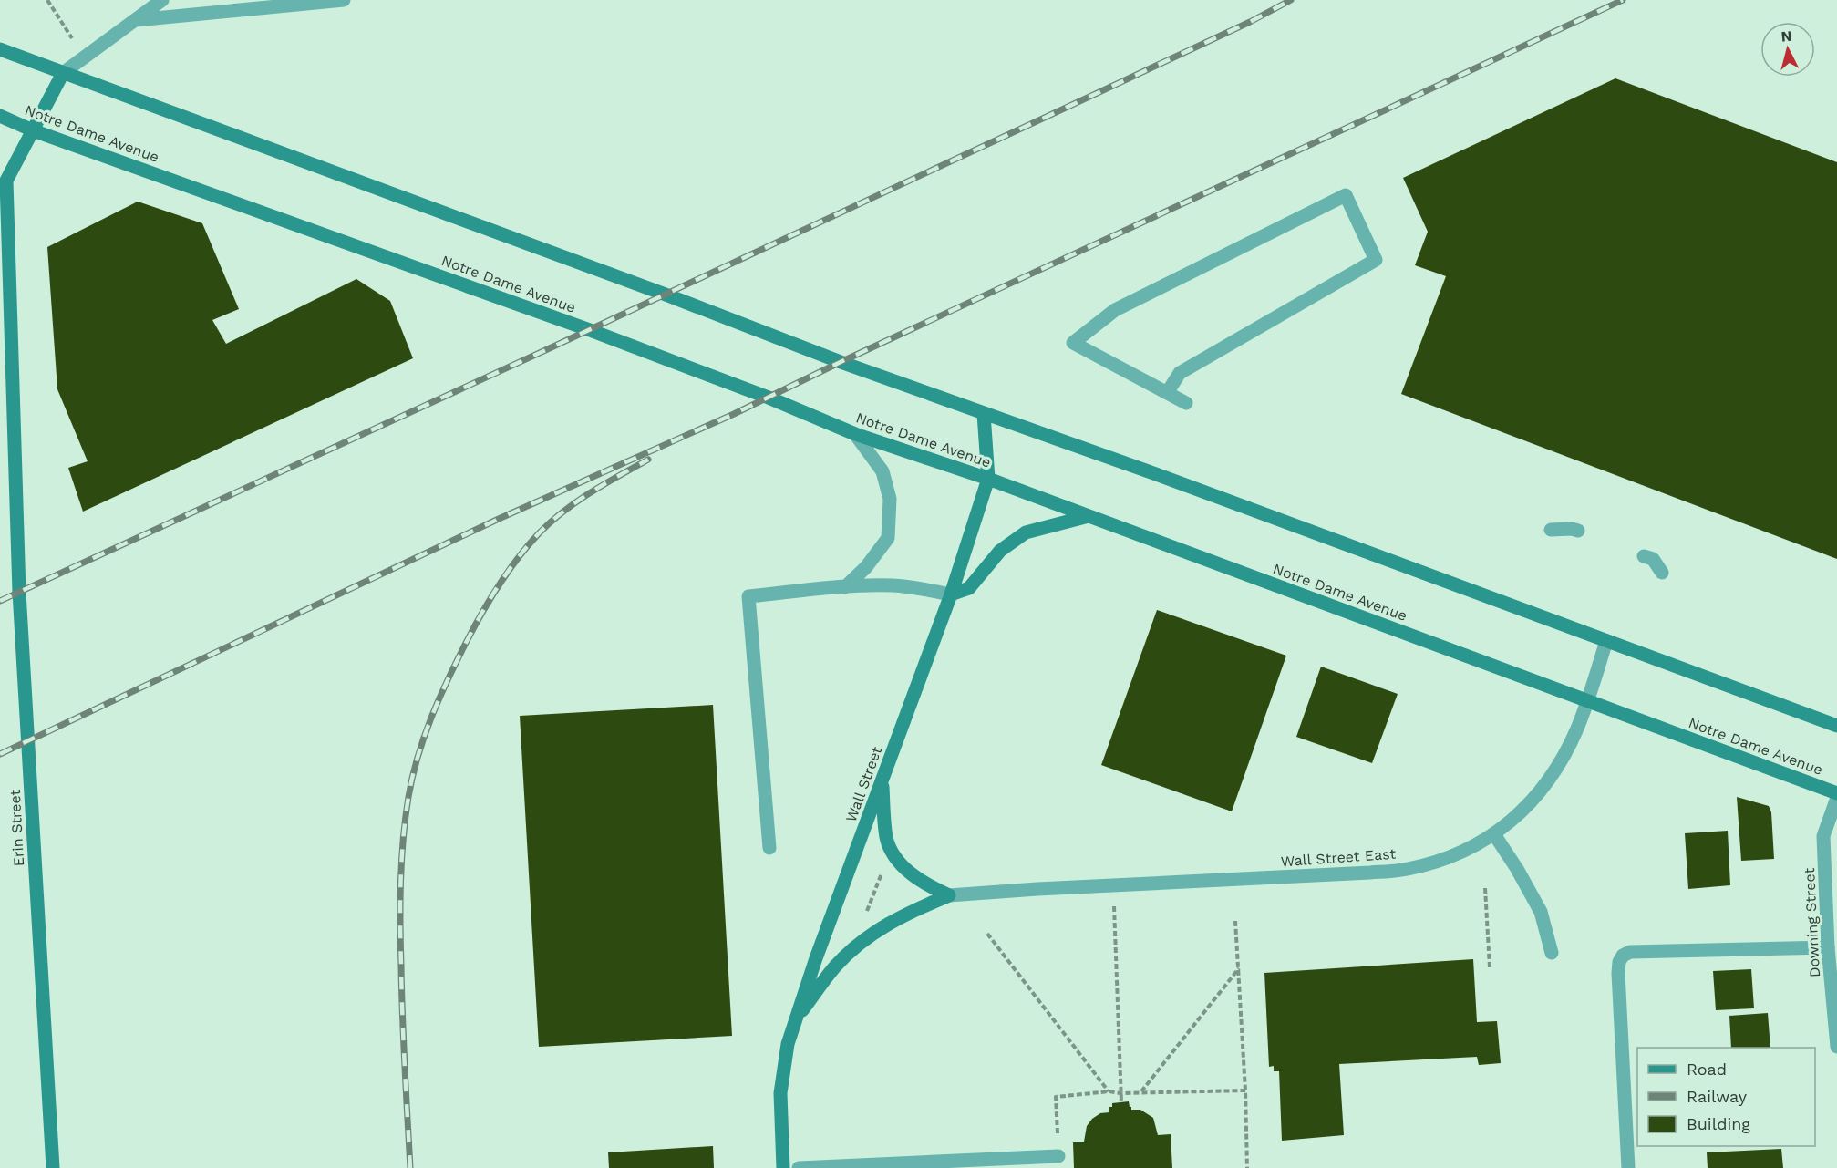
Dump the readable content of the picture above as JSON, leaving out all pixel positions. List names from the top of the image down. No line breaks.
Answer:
{"streets":{"main road":["Notre Dame Avenue","Wall Street","Erin Street"],"street":["Wall Street East","Downing Street"]},"crossings":[["Notre Dame Avenue","Wall Street"],["Notre Dame Avenue","Erin Street"],["Notre Dame Avenue","Wall Street East"]],"legend":["Road","Railway","Building"],"north":"top"}
